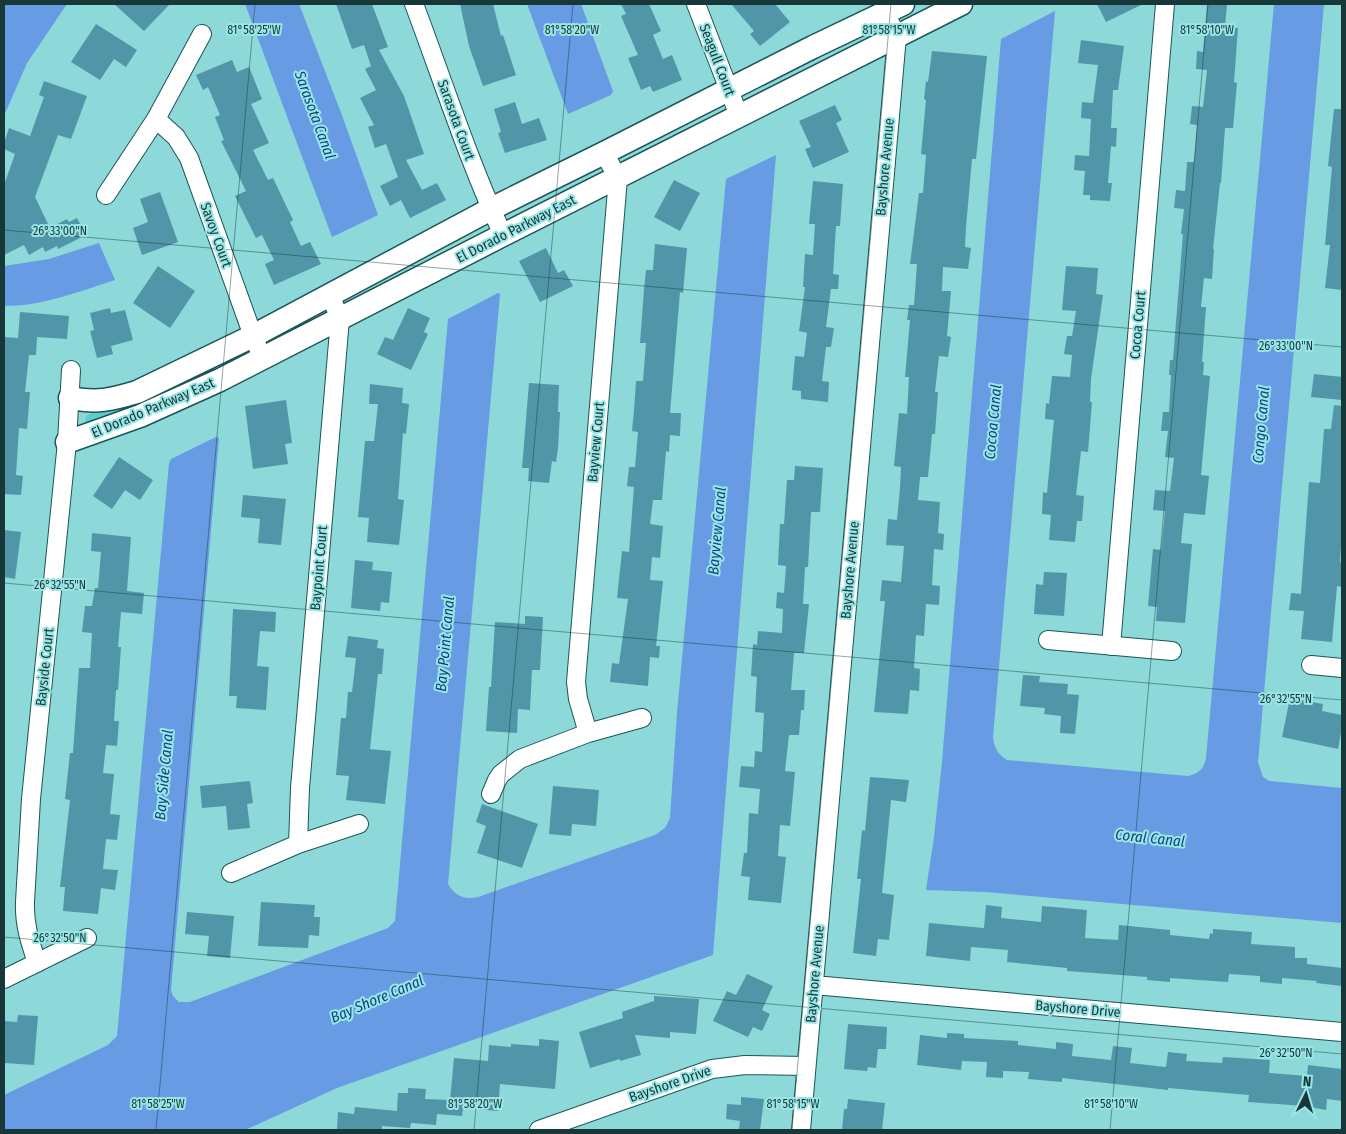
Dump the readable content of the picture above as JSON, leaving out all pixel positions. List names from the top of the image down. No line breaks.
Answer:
{"streets":{"street":["Seagull Court","Sarasota Court","Bayshore Avenue","El Dorado Parkway East","Savoy Court","Cocoa Court","Bayview Court","Baypoint Court","Bayside Court","Bayshore Drive"]},"crossings":[["Seagull Court","El Dorado Parkway East"],["Sarasota Court","El Dorado Parkway East"],["Bayshore Avenue","El Dorado Parkway East"],["Bayshore Avenue","Bayshore Drive"],["El Dorado Parkway East","Savoy Court"],["El Dorado Parkway East","Bayview Court"],["El Dorado Parkway East","Baypoint Court"],["El Dorado Parkway East","Bayside Court"]],"water":["Sarasota Canal","Cocoa Canal","Congo Canal","Bayview Canal","Bay Point Canal","Bay Side Canal","Coral Canal","Bay Shore Canal"],"north":"top","coordinates":["81°58'25\"W","81°58'20\"W","81°58'15\"W","81°58'10\"W","26°33'00\"N","26°32'55\"N","26°32'50\"N"]}
